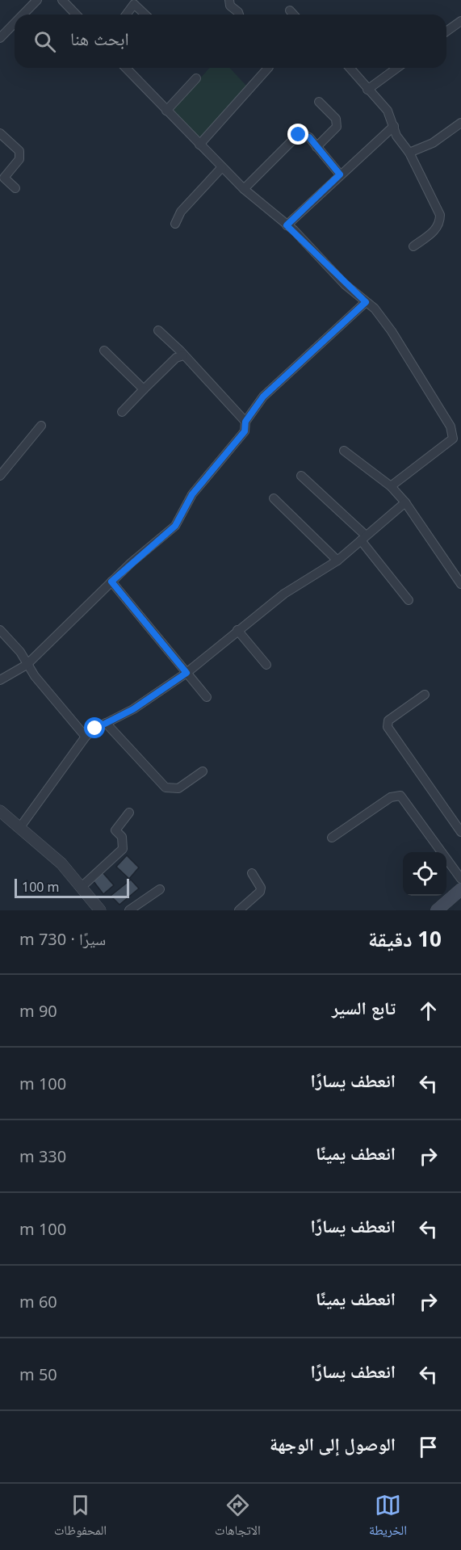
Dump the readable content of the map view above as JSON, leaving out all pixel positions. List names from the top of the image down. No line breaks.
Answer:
{"scale_bar":"100 m","page":{"search":"ابحث هنا","scale":"100 m","heading":["10 دقيقة","سيرًا · 730 m"],"list":[["تابع السير","90 m"],["انعطف يسارًا","100 m"],["انعطف يمينًا","330 m"],["انعطف يسارًا","100 m"],["انعطف يمينًا","60 m"],["انعطف يسارًا","50 m"],"الوصول إلى الوجهة"],"nav":["الخريطة","الاتجاهات","المحفوظات"]}}
